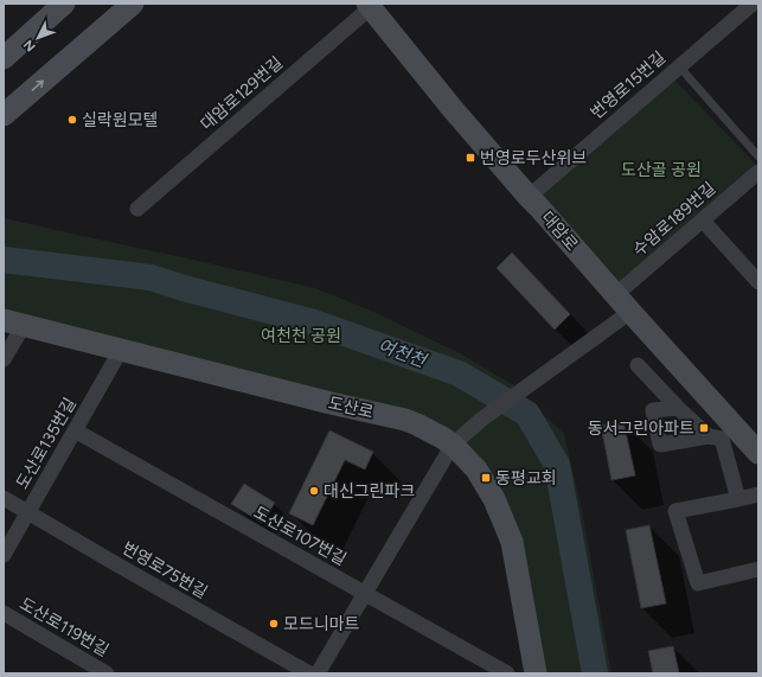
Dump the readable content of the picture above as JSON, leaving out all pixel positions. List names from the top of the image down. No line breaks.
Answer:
{"streets":{"main road":["대암로","도산로"],"street":["번영로15번길","대암로129번길","수암로189번길","도산로135번길","도산로107번길","번영로75번길","도산로119번길"]},"crossings":[["번영로15번길","대암로"],["대암로129번길","대암로"],["수암로189번길","대암로"],["도산로","도산로135번길"],["도산로135번길","도산로107번길"],["도산로135번길","번영로75번길"]],"water":["여천천"],"parks":["도산골 공원","여천천 공원"],"places":{"other":["실락원모텔","대신그린파크","모드니마트"],"transit":["번영로두산위브","동서그린아파트","동평교회"]},"north":"bottom left"}
